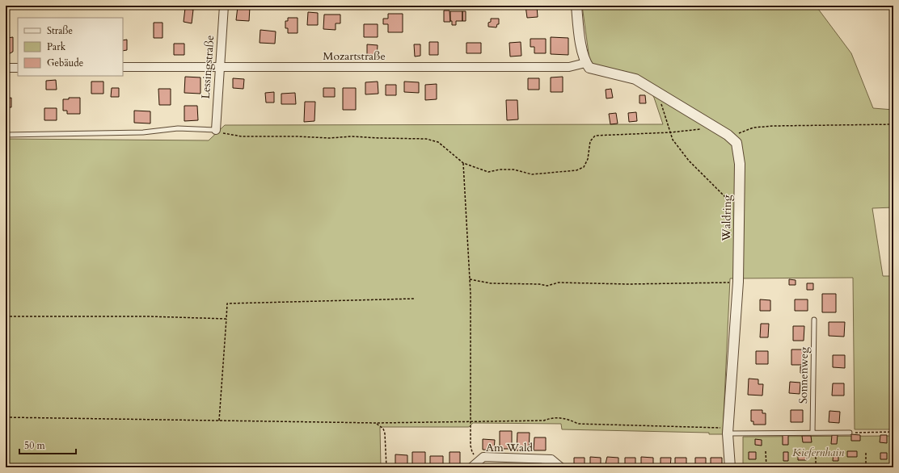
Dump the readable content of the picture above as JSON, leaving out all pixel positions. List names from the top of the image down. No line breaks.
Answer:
{"streets":{"street":["Mozartstraße","Lessingstraße","Waldring","Am Wald"],"lane":["Sonnenweg"]},"crossings":[["Mozartstraße","Lessingstraße"]],"parks":["Kiefernhain"],"legend":["Straße","Park","Gebäude"],"scale_bar":"50 m"}
